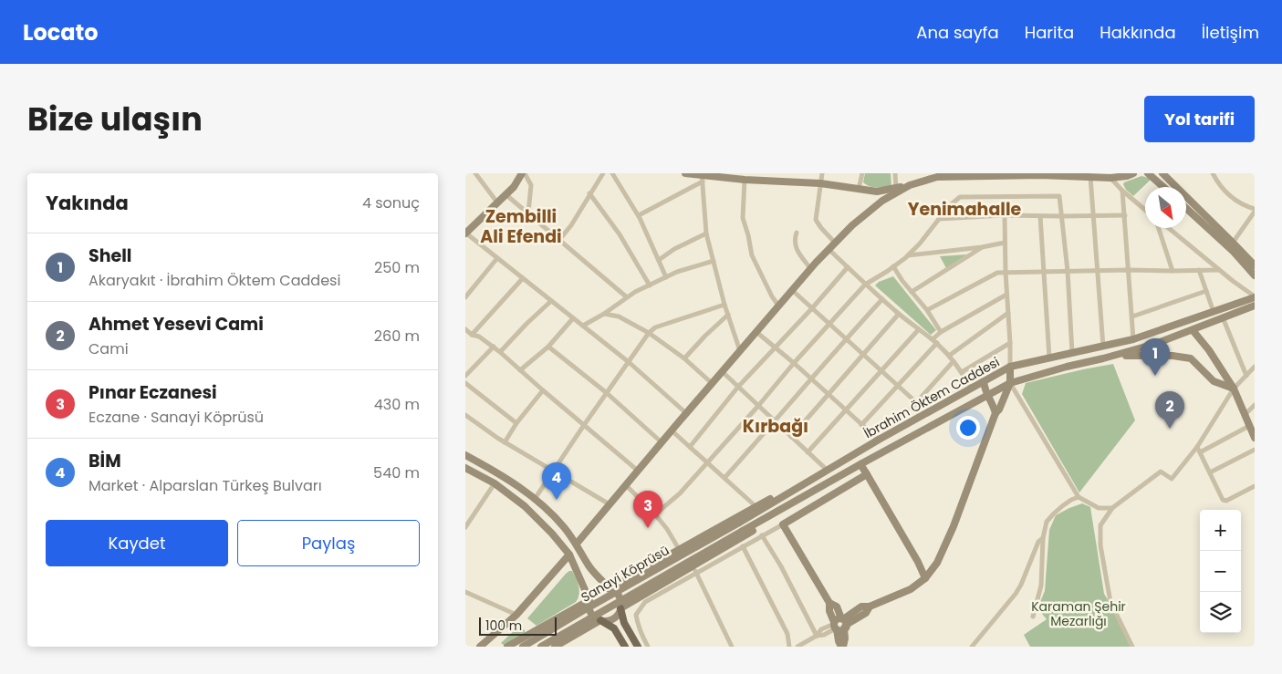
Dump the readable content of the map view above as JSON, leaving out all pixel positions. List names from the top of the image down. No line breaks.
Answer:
{"streets":{"main road":["İbrahim Öktem Caddesi","Sanayi Köprüsü"]},"crossings":[["İbrahim Öktem Caddesi","Sanayi Köprüsü"]],"districts":["Yenimahalle","Zembilli Ali Efendi","Kırbağı"],"parks":["Karaman Şehir Mezarlığı"],"scale_bar":"100 m","north":"bottom right","page":{"header":"Locato","nav":["Ana sayfa","Harita","Hakkında","İletişim"],"title":"Bize ulaşın","buttons":["Yol tarifi",["Kaydet","Paylaş"]],"heading":["Yakında","4 sonuç"],"list":[{"mark":"1","name":"Shell","note":"Akaryakıt · İbrahim Öktem Caddesi","value":"250 m"},{"mark":"2","name":"Ahmet Yesevi Cami","note":"Cami","value":"260 m"},{"mark":"3","name":"Pınar Eczanesi","note":"Eczane · Sanayi Köprüsü","value":"430 m"},{"mark":"4","name":"BİM","note":"Market · Alparslan Türkeş Bulvarı","value":"540 m"}],"pins":["1","2","4","3"],"map_buttons":["+","−"],"scale":"100 m"}}
